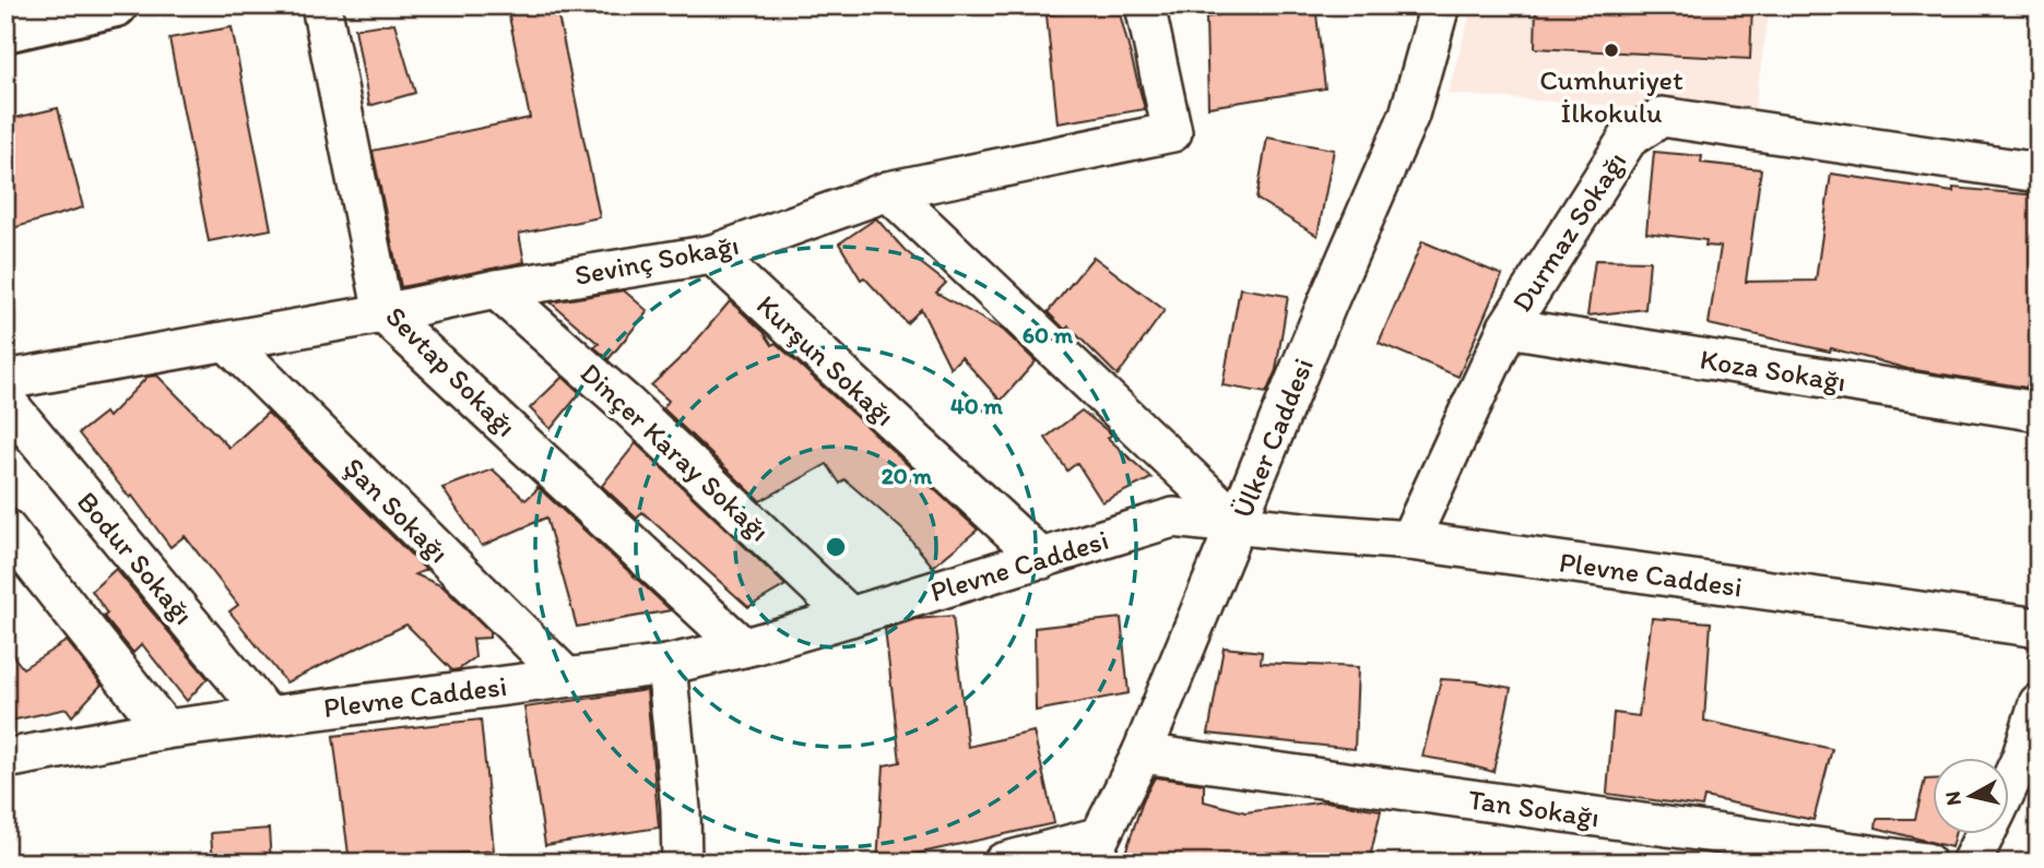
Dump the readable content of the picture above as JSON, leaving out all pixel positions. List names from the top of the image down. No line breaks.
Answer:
{"streets":{"street":["Durmaz Sokağı","Sevinç Sokağı","Kurşun Sokağı","Koza Sokağı","Sevtap Sokağı","Ülker Caddesi","Dinçer Karay Sokağı","Şan Sokağı","Bodur Sokağı","Plevne Caddesi","Tan Sokağı"]},"crossings":[["Durmaz Sokağı","Koza Sokağı"],["Durmaz Sokağı","Plevne Caddesi"],["Sevinç Sokağı","Kurşun Sokağı"],["Sevinç Sokağı","Sevtap Sokağı"],["Sevinç Sokağı","Dinçer Karay Sokağı"],["Sevinç Sokağı","Şan Sokağı"],["Kurşun Sokağı","Plevne Caddesi"],["Sevtap Sokağı","Plevne Caddesi"],["Ülker Caddesi","Plevne Caddesi"],["Ülker Caddesi","Tan Sokağı"],["Dinçer Karay Sokağı","Plevne Caddesi"],["Şan Sokağı","Plevne Caddesi"],["Bodur Sokağı","Plevne Caddesi"]],"places":["Cumhuriyet İlkokulu"],"north":"left","rings":["60 m","40 m","20 m"]}
